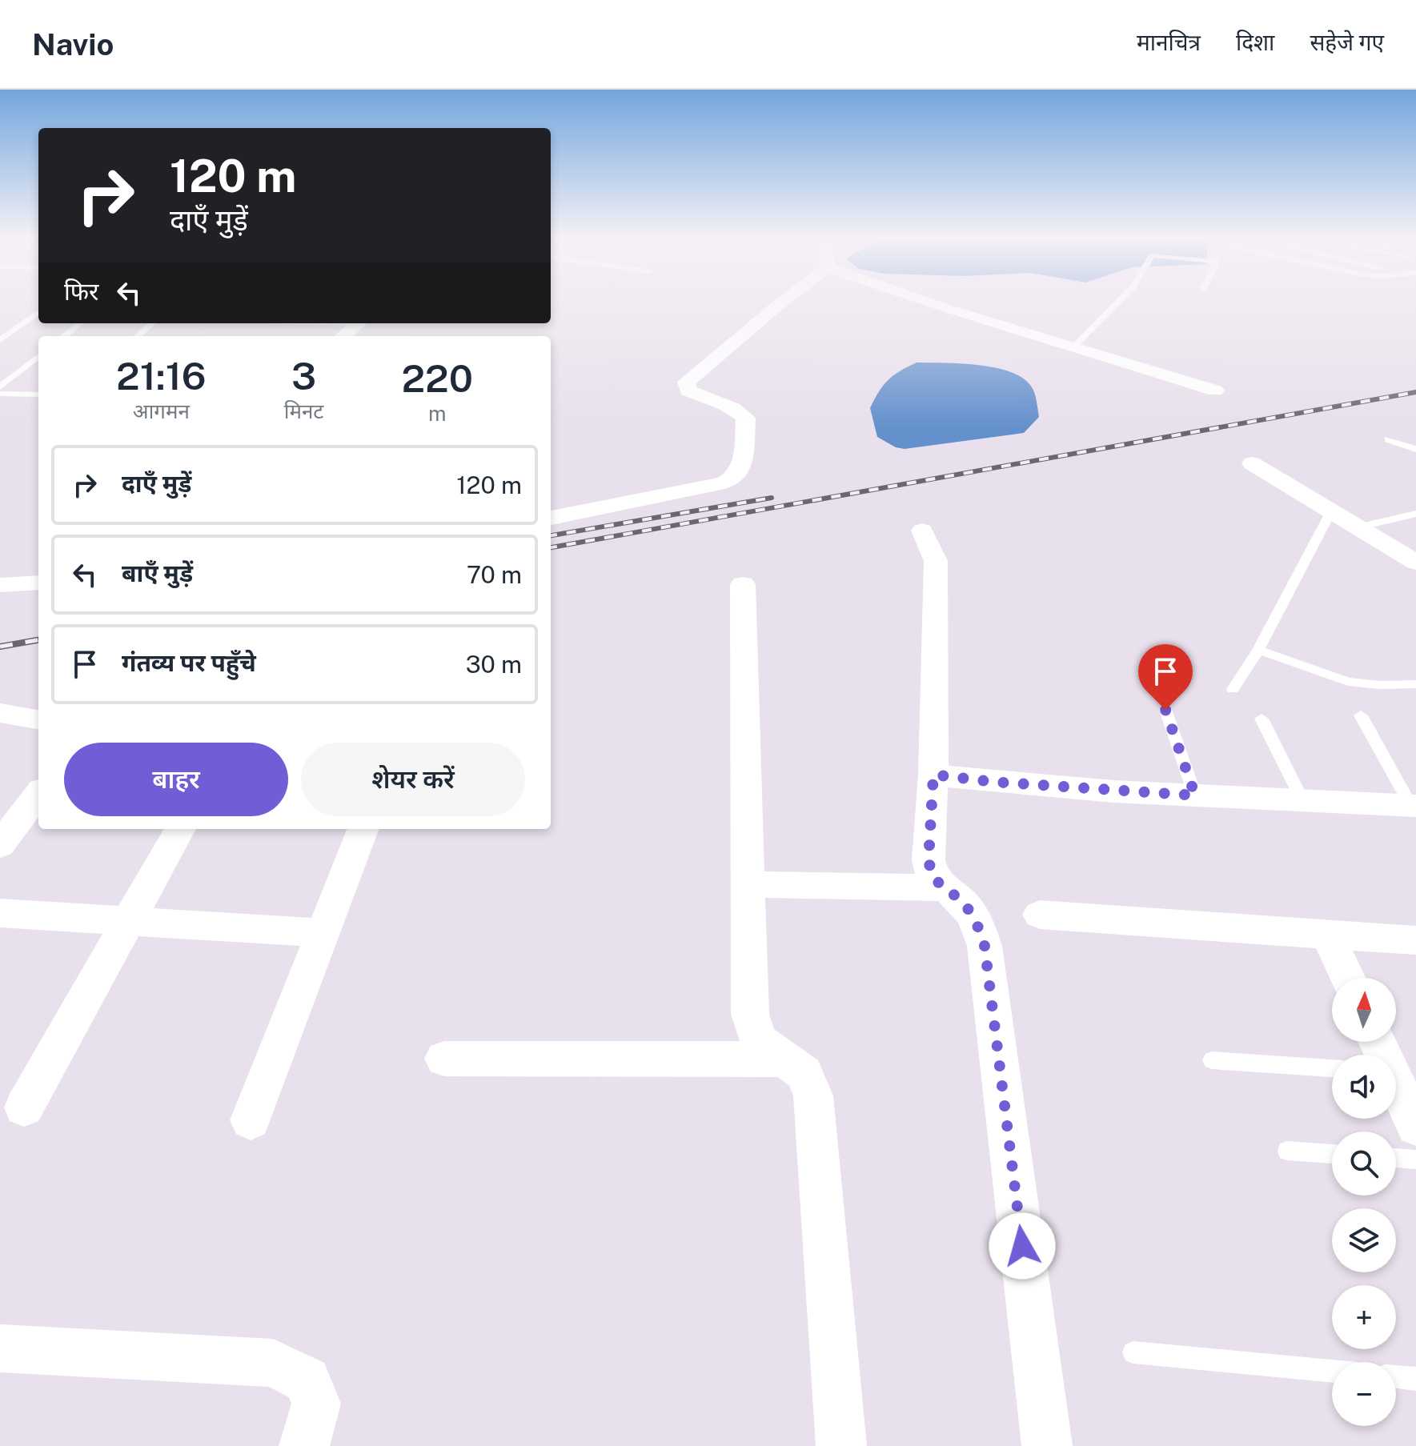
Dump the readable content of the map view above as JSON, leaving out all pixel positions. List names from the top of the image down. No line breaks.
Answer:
{"north":"top","page":{"header":"Navio","nav":["मानचित्र","दिशा","सहेजे गए"],"turn":["120 m","दाएँ मुड़ें"],"then":"फिर","eta":["21:16","आगमन","3","मिनट","220","m"],"list":[{"name":"दाएँ मुड़ें","value":"120 m"},{"name":"बाएँ मुड़ें","value":"70 m"},{"name":"गंतव्य पर पहुँचे","value":"30 m"}],"buttons":["बाहर","शेयर करें"],"map_buttons":["+","−"]}}
